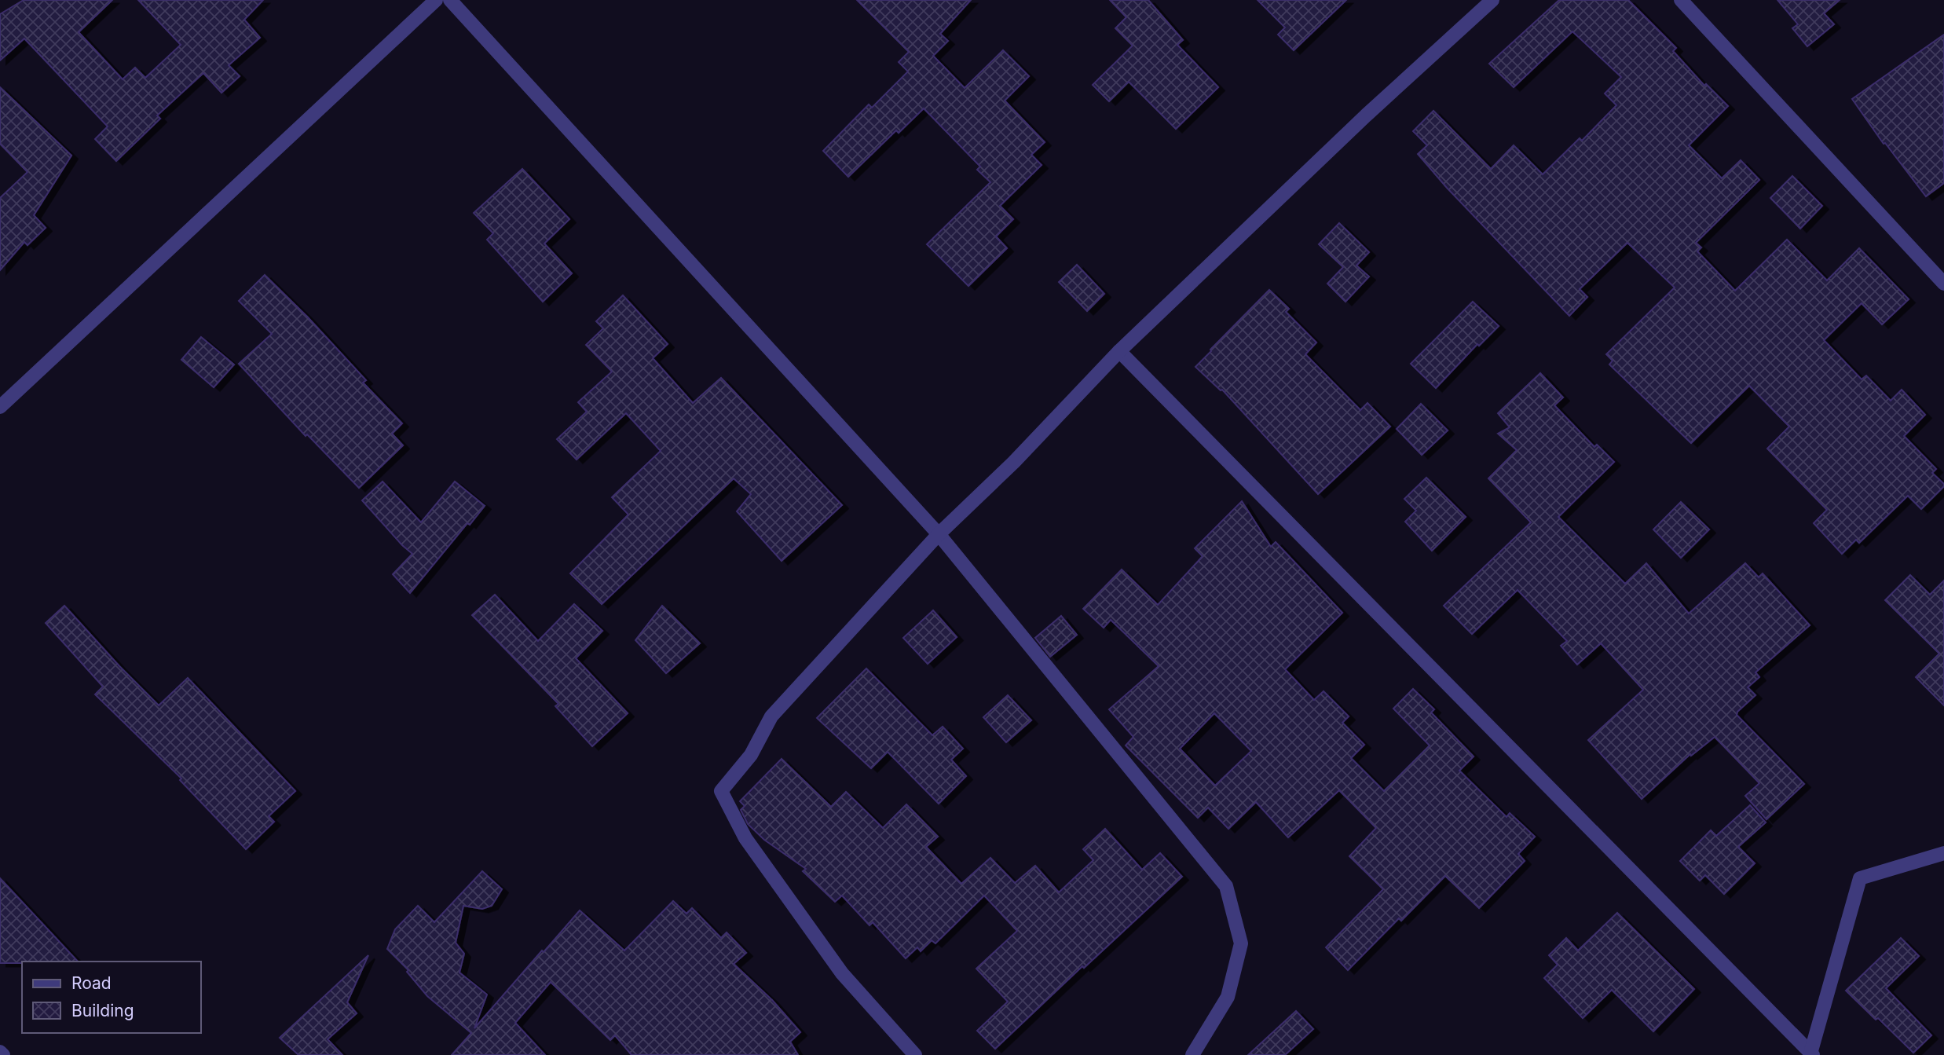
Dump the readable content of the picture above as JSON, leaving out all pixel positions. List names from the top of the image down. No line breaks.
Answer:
{"legend":["Road","Building"]}
